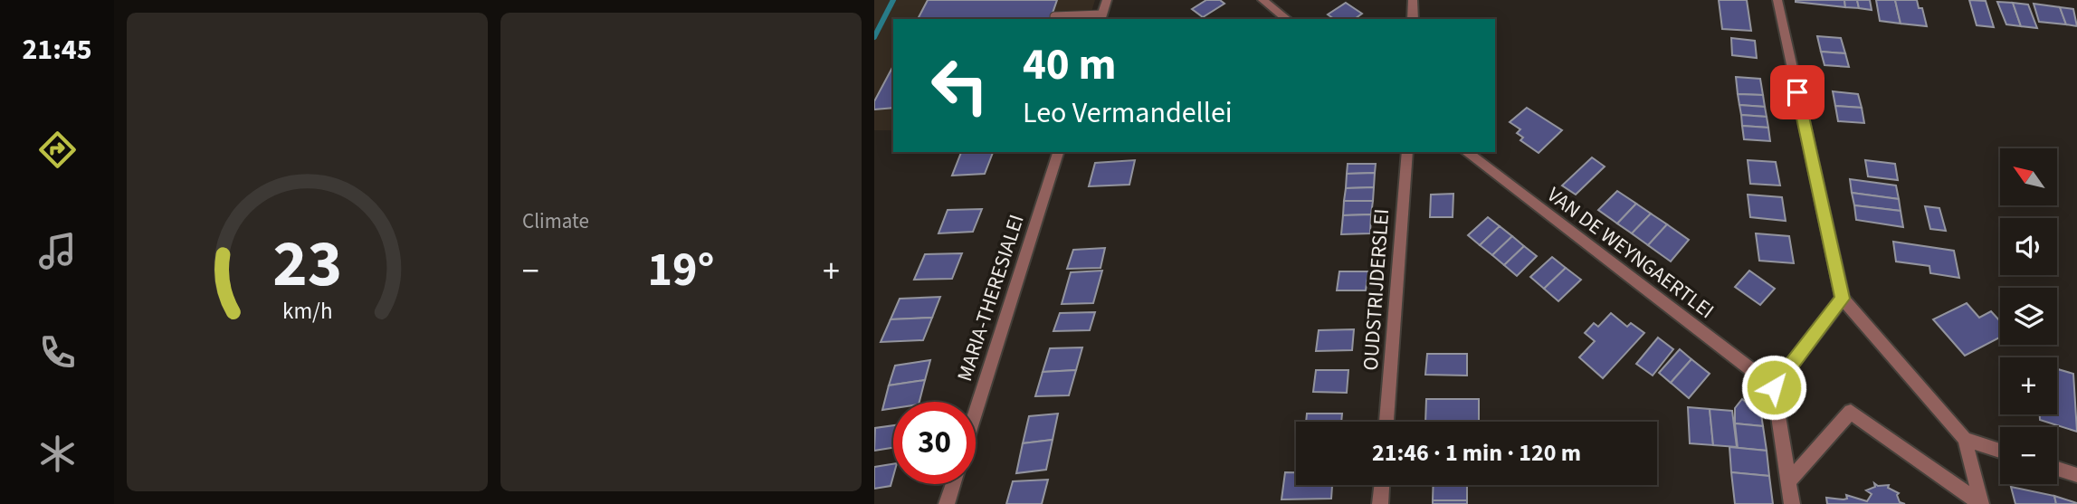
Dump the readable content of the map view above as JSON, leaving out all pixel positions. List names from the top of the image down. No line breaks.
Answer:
{"streets":{"street":["VAN DE WEYNGAERTLEI","OUDSTRIJDERSLEI","MARIA-THERESIALEI"]},"north":"top left","page":{"tabs":"21:45","tile":"Climate","turn":["40 m","Leo Vermandellei"],"map_buttons":["+","−"],"heat":["−","19°","+"],"limit":"30","trip":"21:46 · 1 min · 120 m","gauge":["23","km/h"]}}
